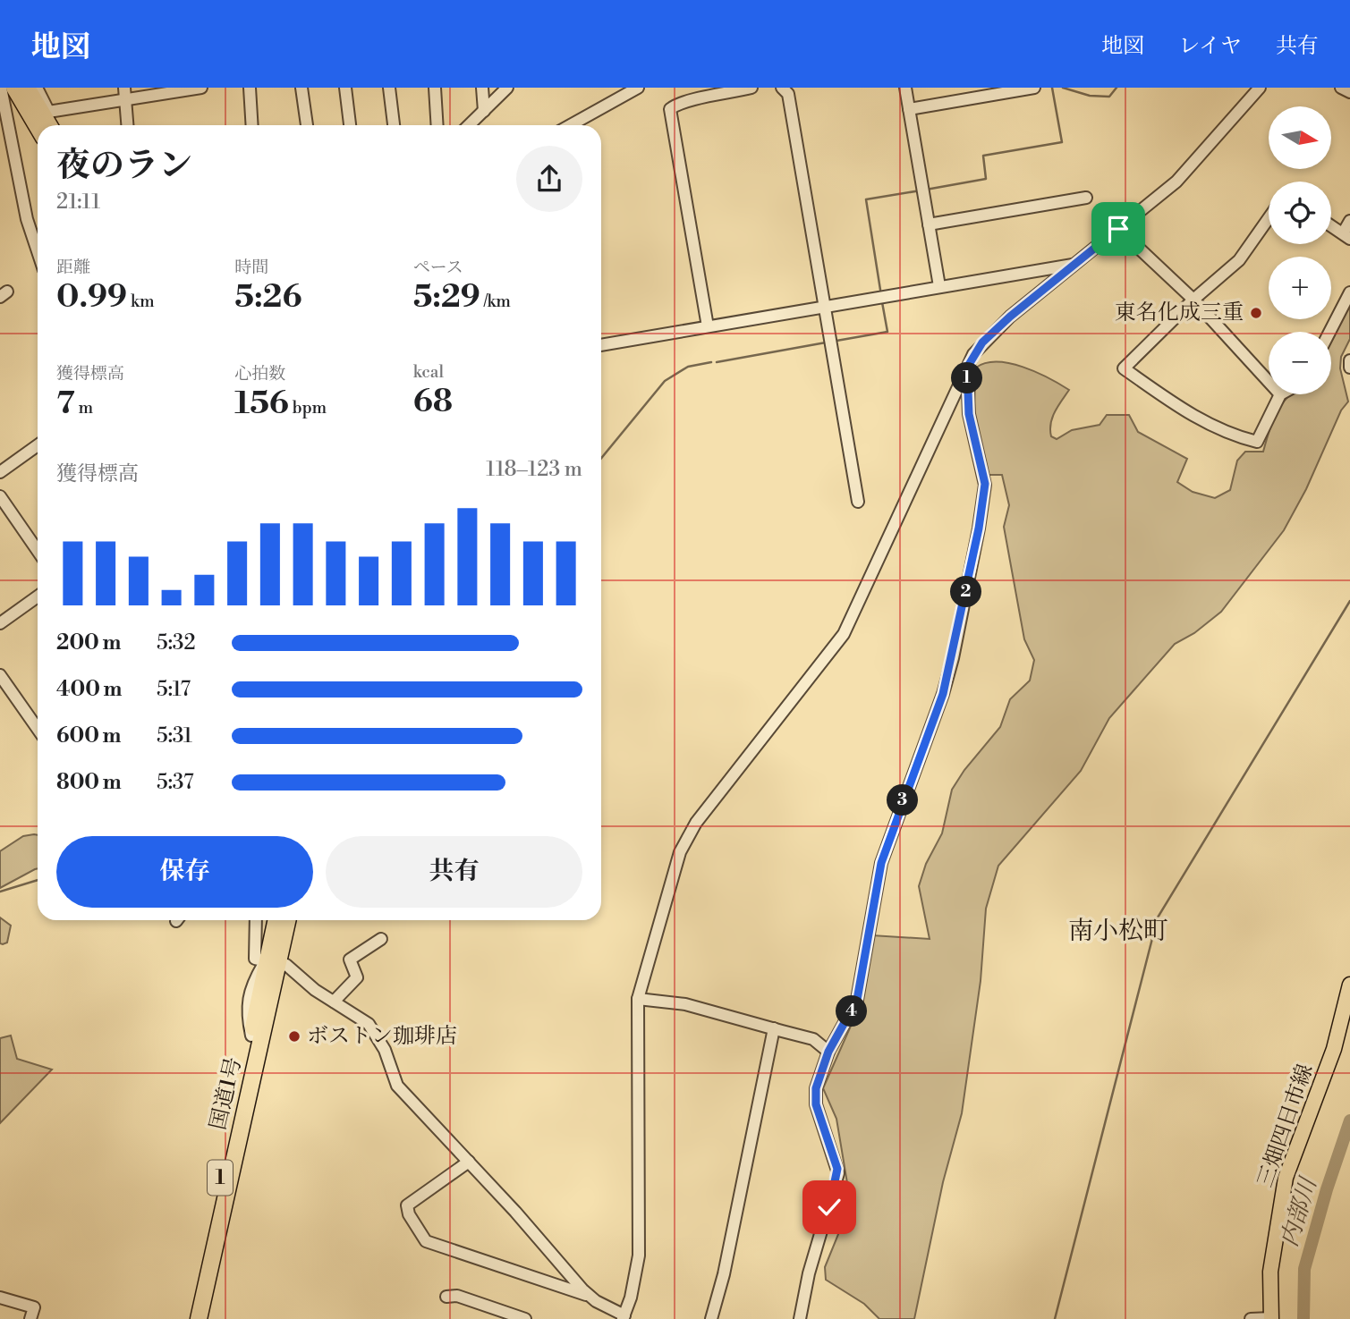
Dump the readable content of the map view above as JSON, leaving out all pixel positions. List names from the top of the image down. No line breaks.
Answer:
{"streets":{"highway":["国道1号","1"],"main road":["三畑四日市線"]},"districts":["南小松町"],"water":["内部川"],"places":["東名化成三重","ボストン珈琲店"],"north":"right","page":{"header":"地図","nav":["地図","レイヤ","共有"],"map_buttons":["+","−"],"heading":["夜のラン","21:11"],"stats":[["距離","0.99 km"],["時間","5:26"],["ペース","5:29 /km"],["獲得標高","7 m"],["心拍数","156 bpm"],["kcal","68"]],"pins":["1","2","3","4"],"chart":["獲得標高","118–123 m"],"list":[{"name":"200 m","note":"5:32"},{"name":"400 m","note":"5:17"},{"name":"600 m","note":"5:31"},{"name":"800 m","note":"5:37"}],"buttons":["保存","共有"]}}
